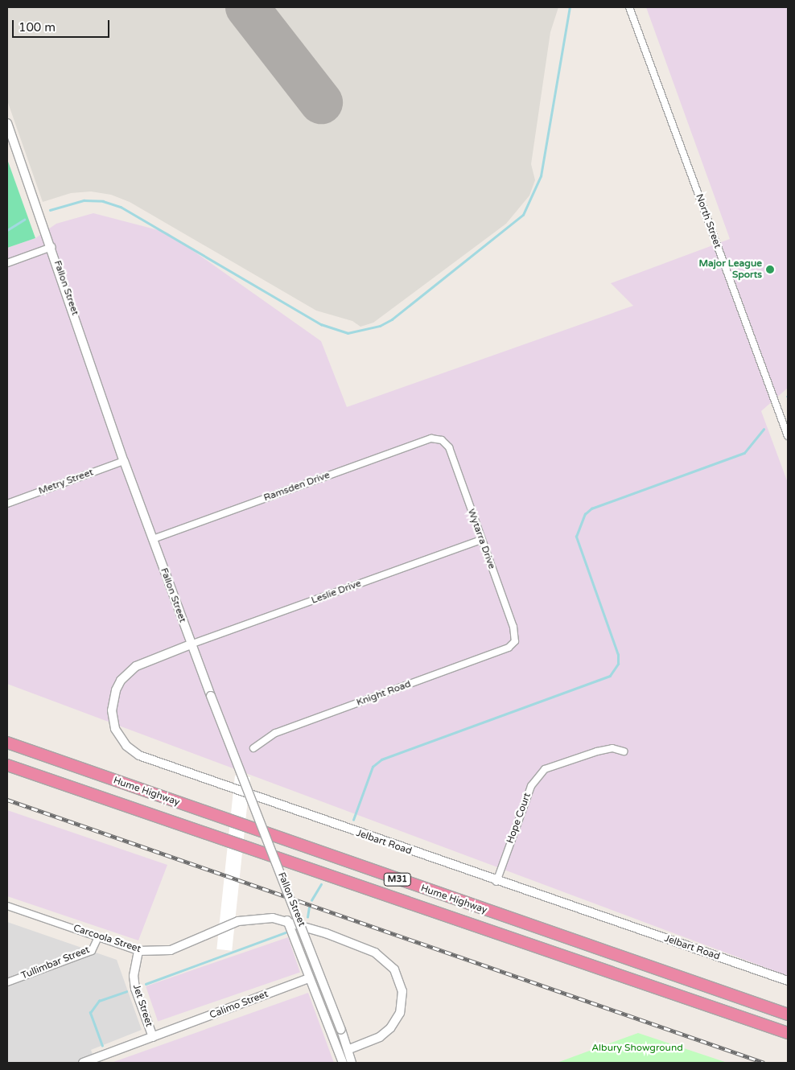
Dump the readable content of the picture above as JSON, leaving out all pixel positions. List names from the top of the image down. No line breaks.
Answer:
{"streets":{"highway":["Hume Highway","M31"],"street":["North Street","Fallon Street","Metry Street","Ramsden Drive","Wytarra Drive","Leslie Drive","Knight Road","Hope Court","Jelbart Road","Carcoola Street","Tullimbar Street","Calimo Street","Jet Street"]},"crossings":[["Fallon Street","Metry Street"],["Fallon Street","Ramsden Drive"],["Fallon Street","Leslie Drive"],["Fallon Street","Jelbart Road"],["Fallon Street","Carcoola Street"],["Ramsden Drive","Wytarra Drive"],["Wytarra Drive","Leslie Drive"],["Wytarra Drive","Knight Road"],["Leslie Drive","Jelbart Road"],["Hope Court","Jelbart Road"],["Carcoola Street","Tullimbar Street"],["Carcoola Street","Jet Street"],["Calimo Street","Jet Street"]],"parks":["Albury Showground"],"places":["Major League Sports"],"scale_bar":"100 m"}
